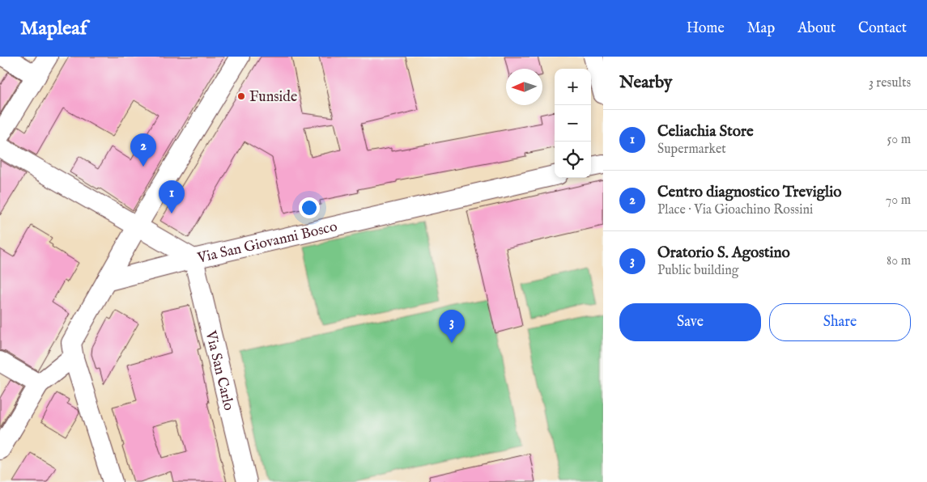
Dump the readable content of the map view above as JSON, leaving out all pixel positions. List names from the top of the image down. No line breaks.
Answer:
{"streets":{"street":["Via San Giovanni Bosco","Via San Carlo"]},"crossings":[["Via San Giovanni Bosco","Via San Carlo"]],"places":["Funside"],"north":"left","page":{"header":"Mapleaf","nav":["Home","Map","About","Contact"],"heading":["Nearby","3 results"],"map_buttons":["+","−"],"list":[{"mark":"1","name":"Celiachia Store","note":"Supermarket","value":"50 m"},{"mark":"2","name":"Centro diagnostico Treviglio","note":"Place · Via Gioachino Rossini","value":"70 m"},{"mark":"3","name":"Oratorio S. Agostino","note":"Public building","value":"80 m"}],"pins":["2","1","3"],"buttons":["Save","Share"]}}
